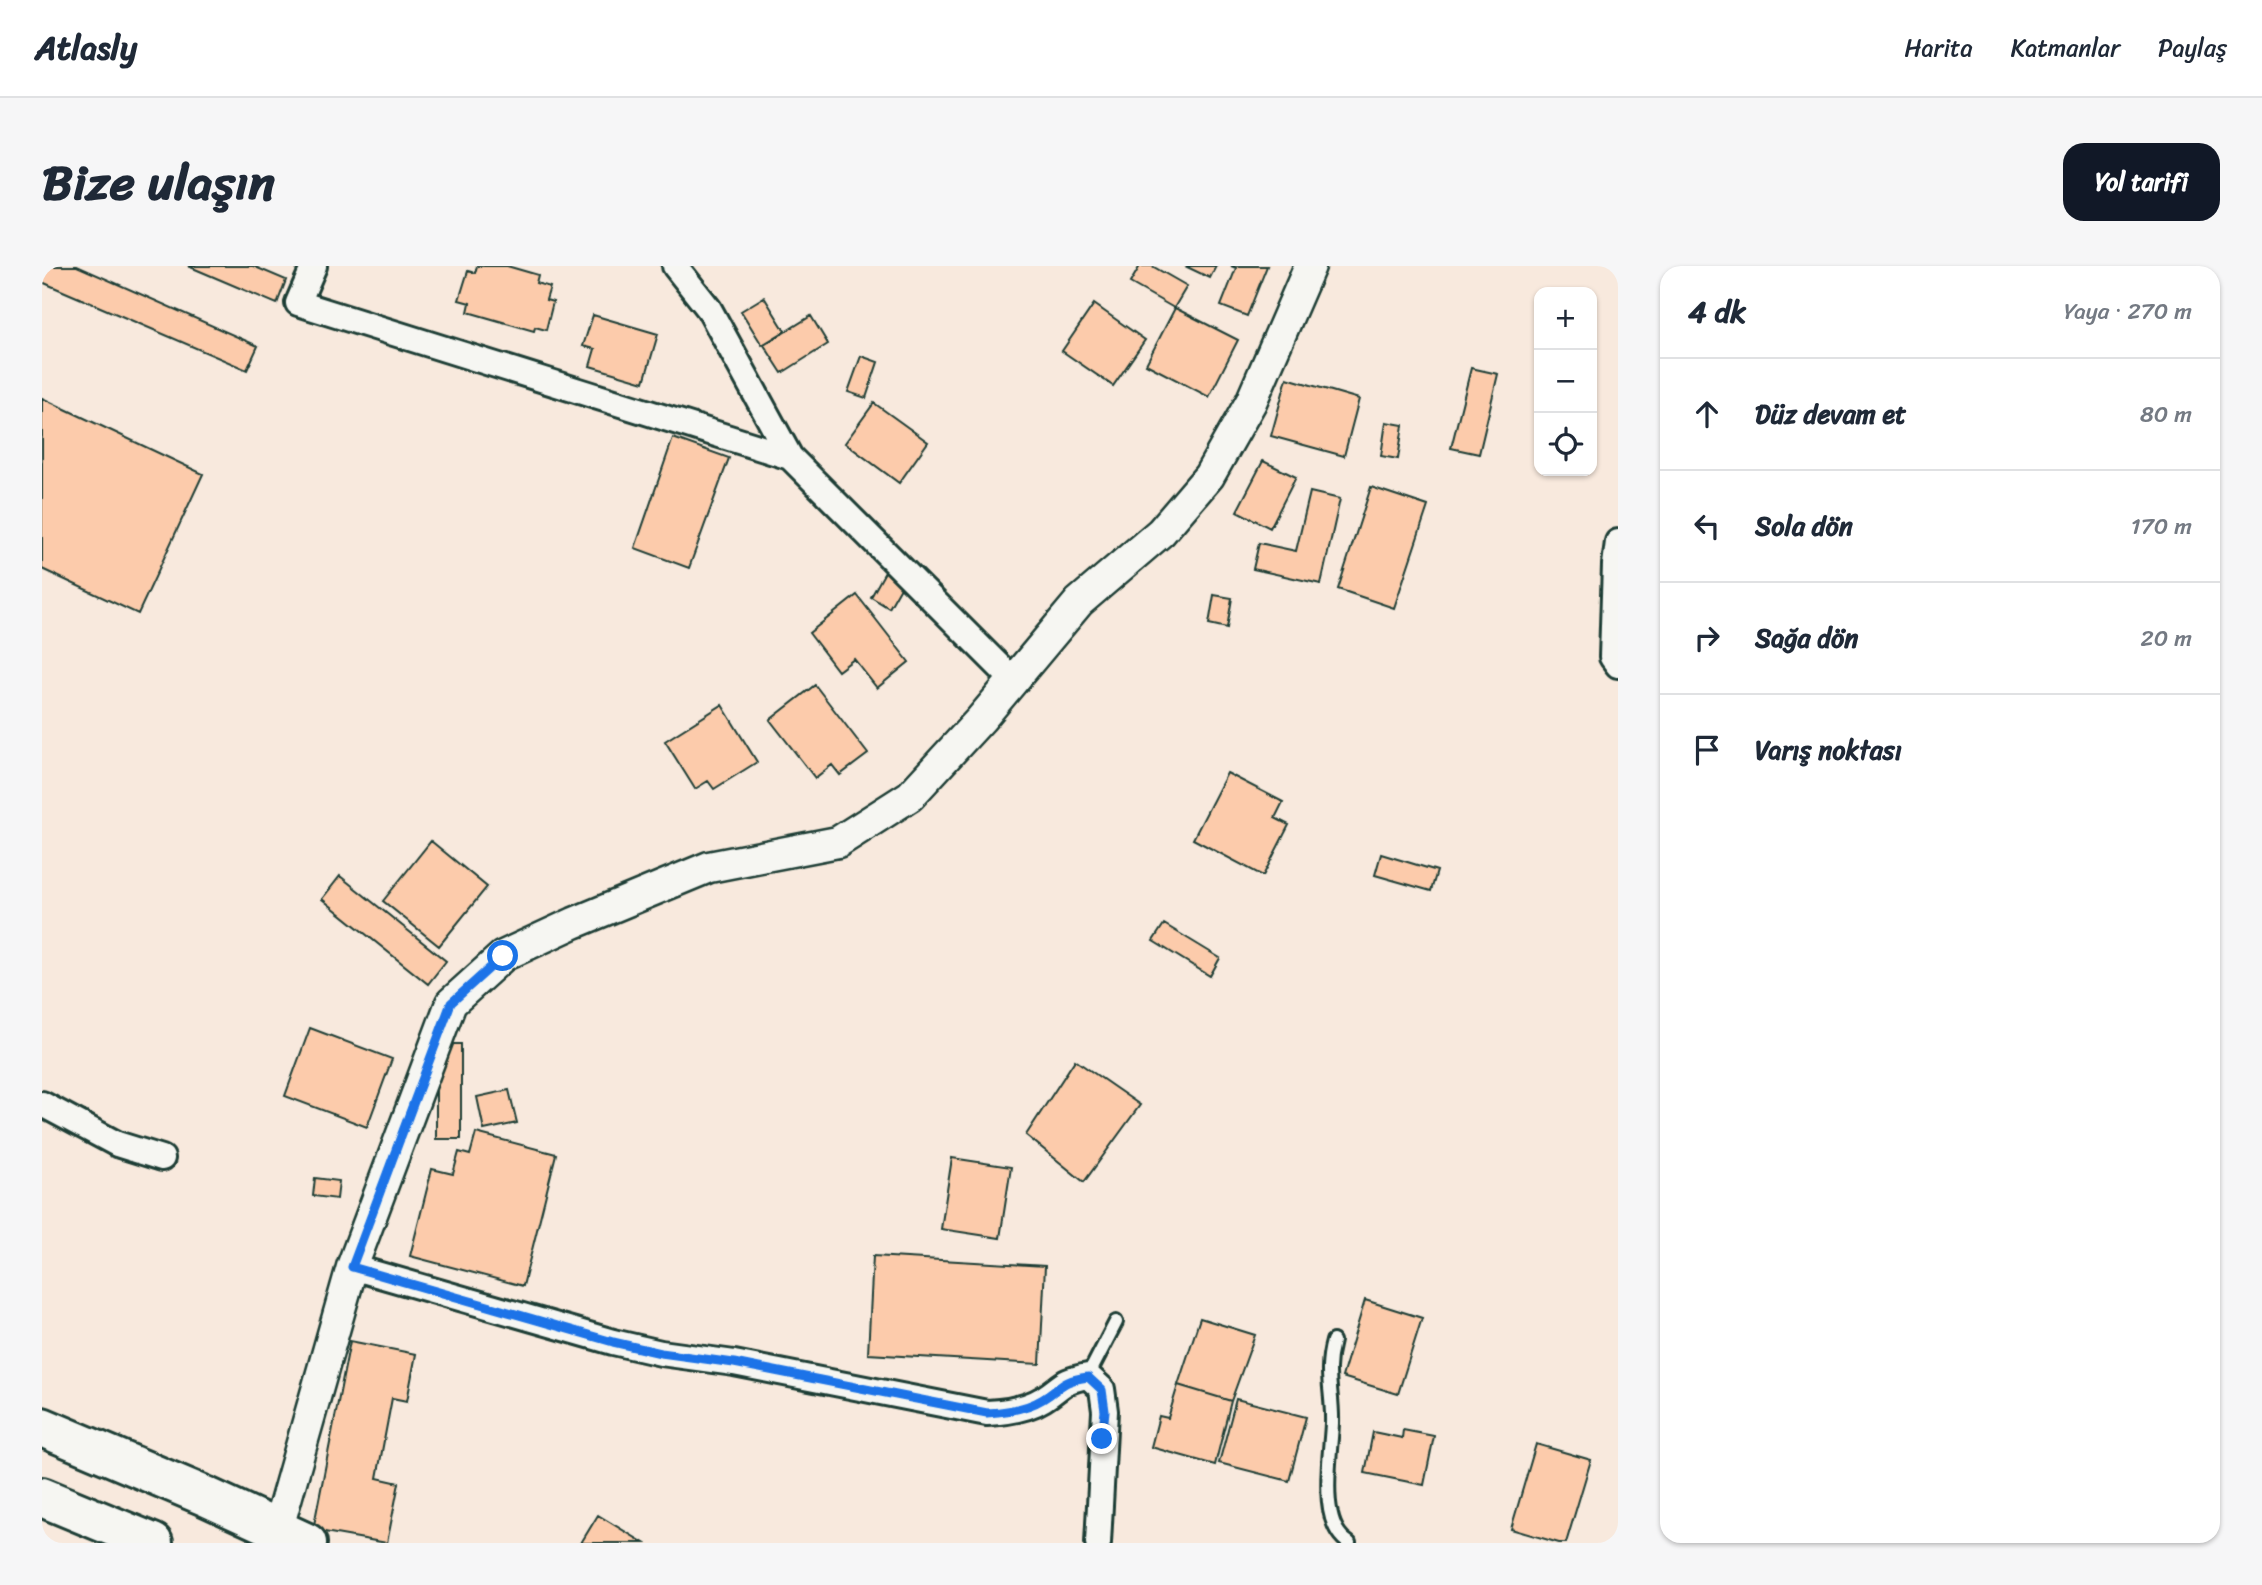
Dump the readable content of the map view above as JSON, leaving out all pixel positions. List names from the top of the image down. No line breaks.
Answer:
{"page":{"header":"Atlasly","nav":["Harita","Katmanlar","Paylaş"],"title":"Bize ulaşın","buttons":"Yol tarifi","heading":["4 dk","Yaya · 270 m"],"map_buttons":["+","−"],"list":[["Düz devam et","80 m"],["Sola dön","170 m"],["Sağa dön","20 m"],"Varış noktası"]}}
